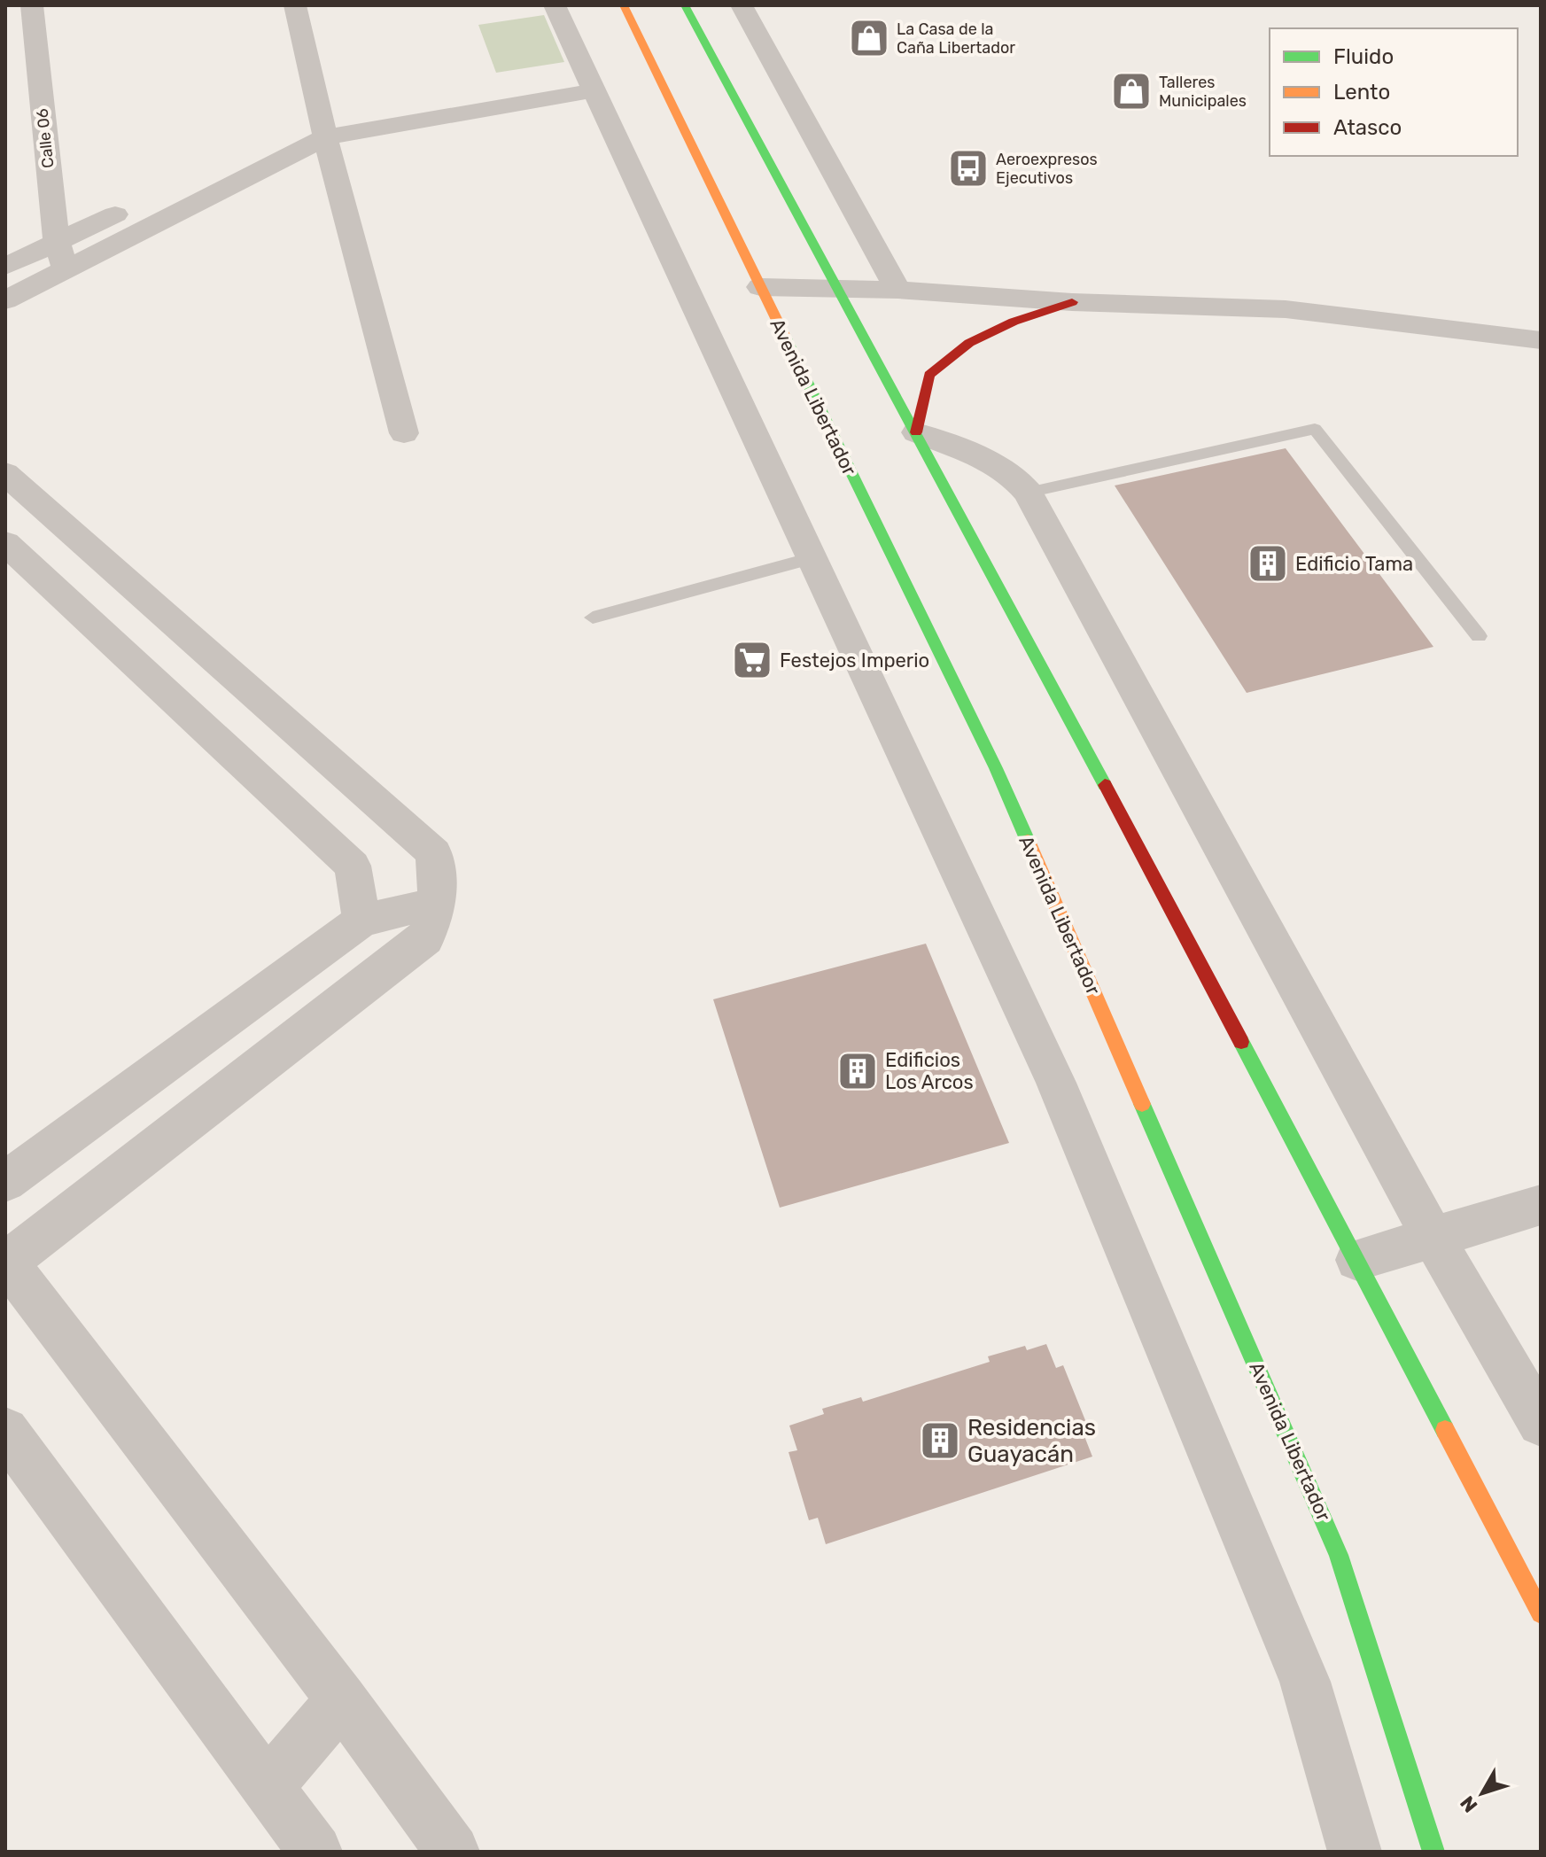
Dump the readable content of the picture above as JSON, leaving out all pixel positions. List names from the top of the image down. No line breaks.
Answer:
{"streets":{"highway":["Avenida Libertador"],"street":["Calle 06"]},"places":{"shop":["La Casa de la Caña Libertador","Talleres Municipales"],"bus stop":["Aeroexpresos Ejecutivos"],"building":["Edificio Tama","Edificios Los Arcos","Residencias Guayacán"],"supermarket":["Festejos Imperio"]},"legend":["Fluido","Lento","Atasco"],"north":"bottom left"}
